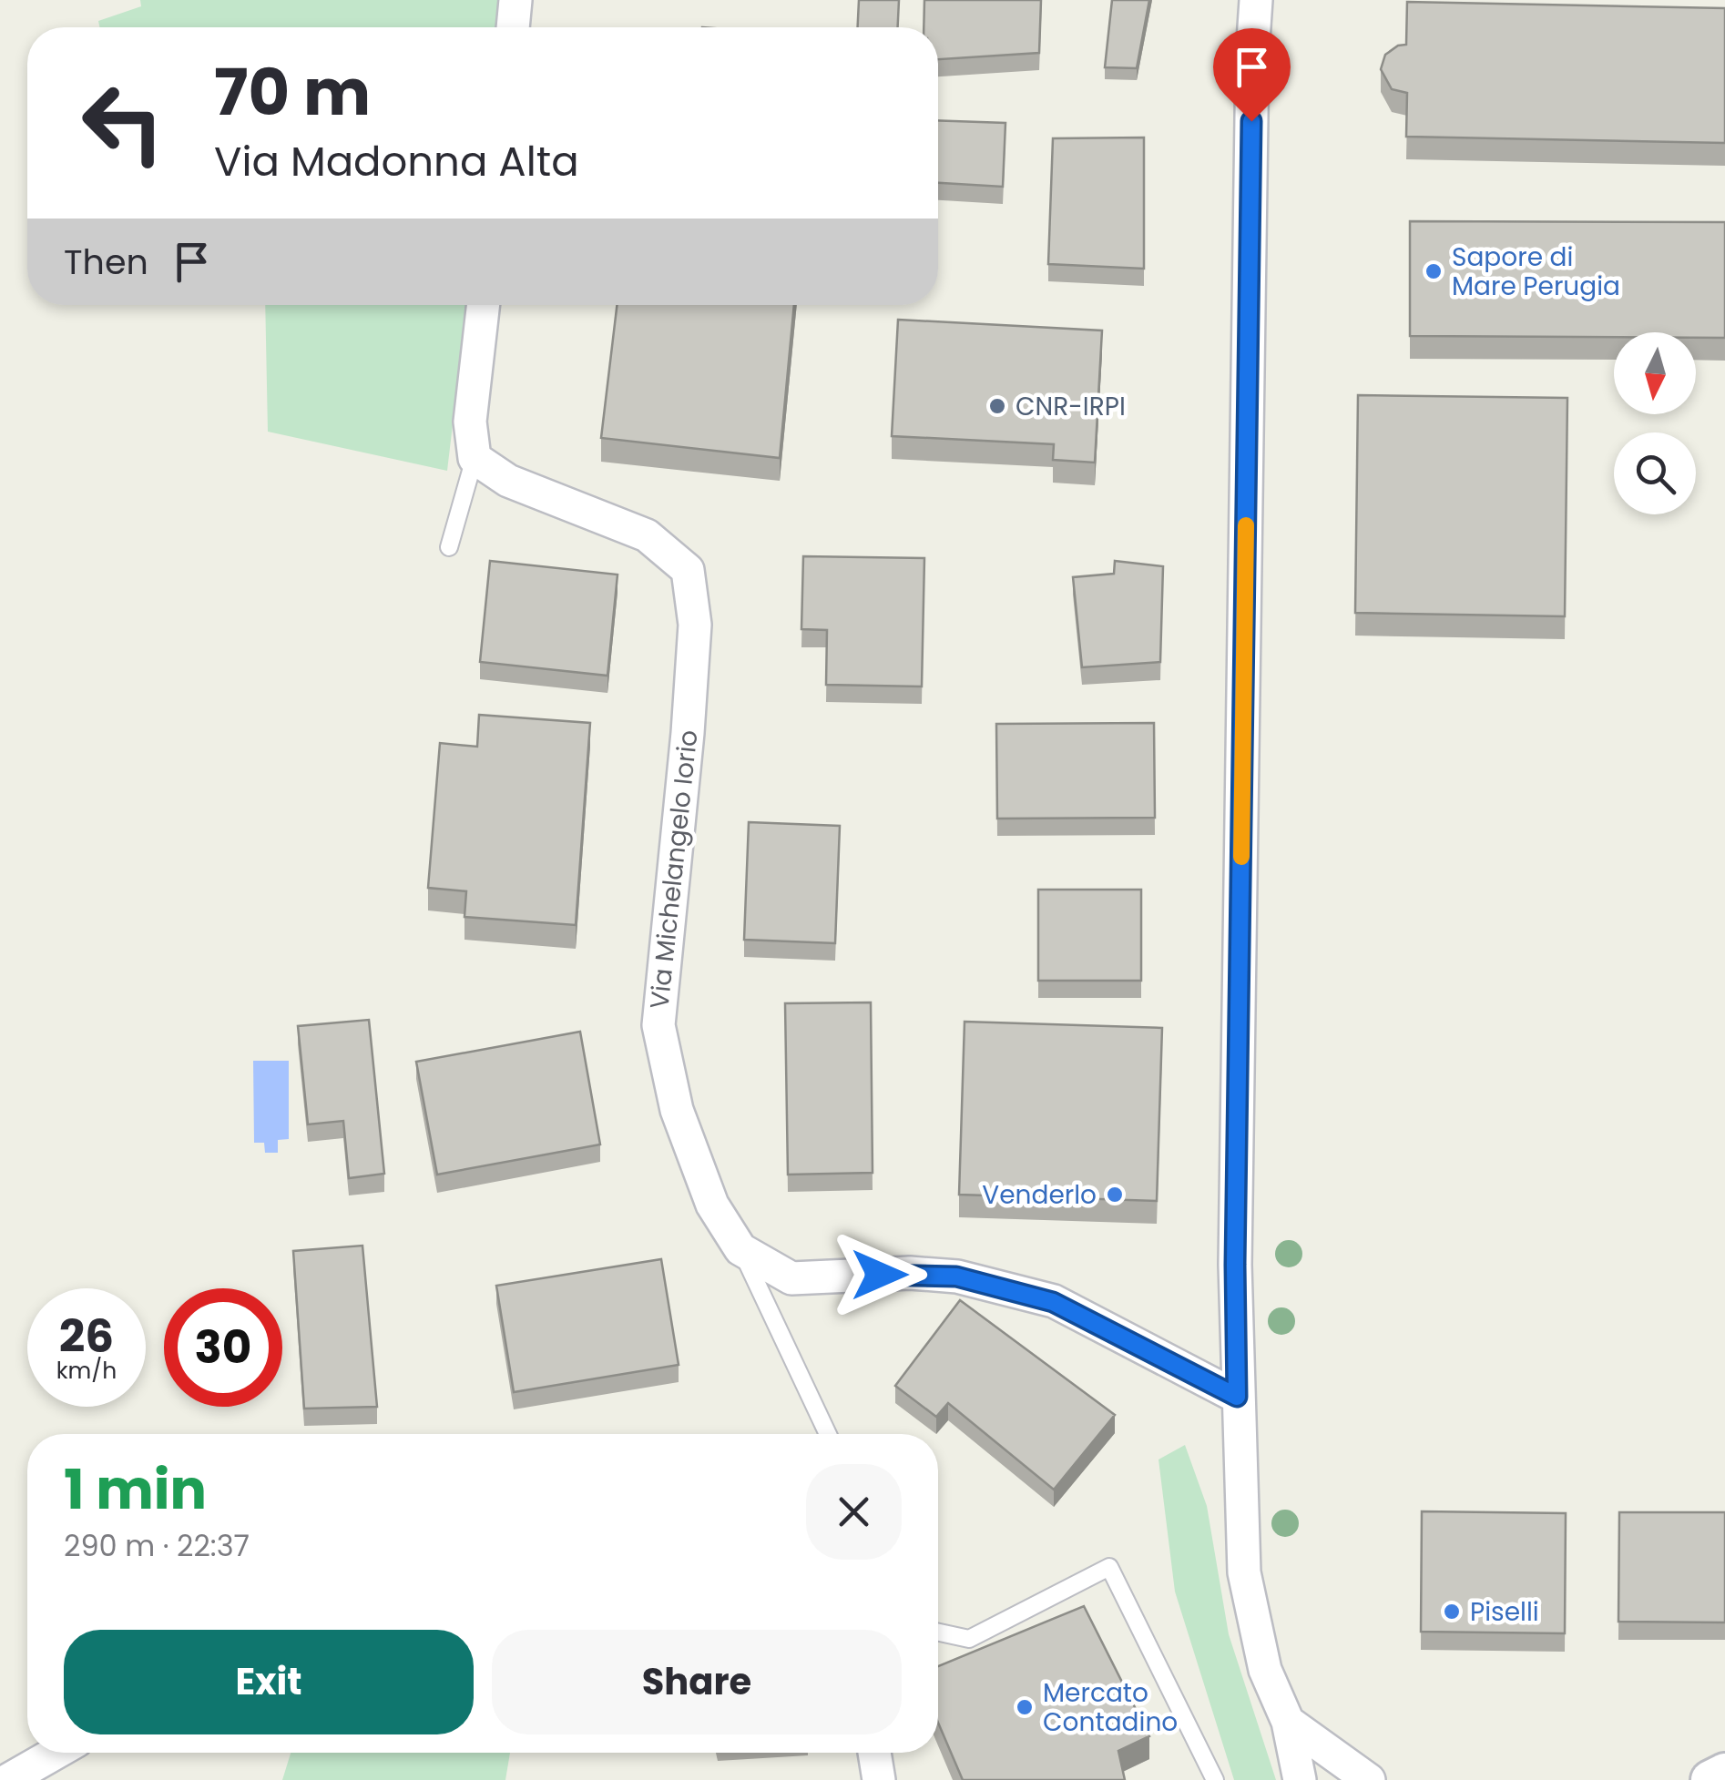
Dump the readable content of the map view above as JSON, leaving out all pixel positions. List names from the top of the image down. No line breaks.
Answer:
{"streets":{"street":["Via Michelangelo Iorio"]},"places":["Sapore di Mare Perugia","CNR-IRPI","Venderlo","Piselli","Mercato Contadino"],"north":"bottom","page":{"turn":["70 m","Via Madonna Alta"],"then":"Then","speed":"26 km/h","limit":"30","heading":["1 min","290 m · 22:37"],"buttons":["Exit","Share"]}}
